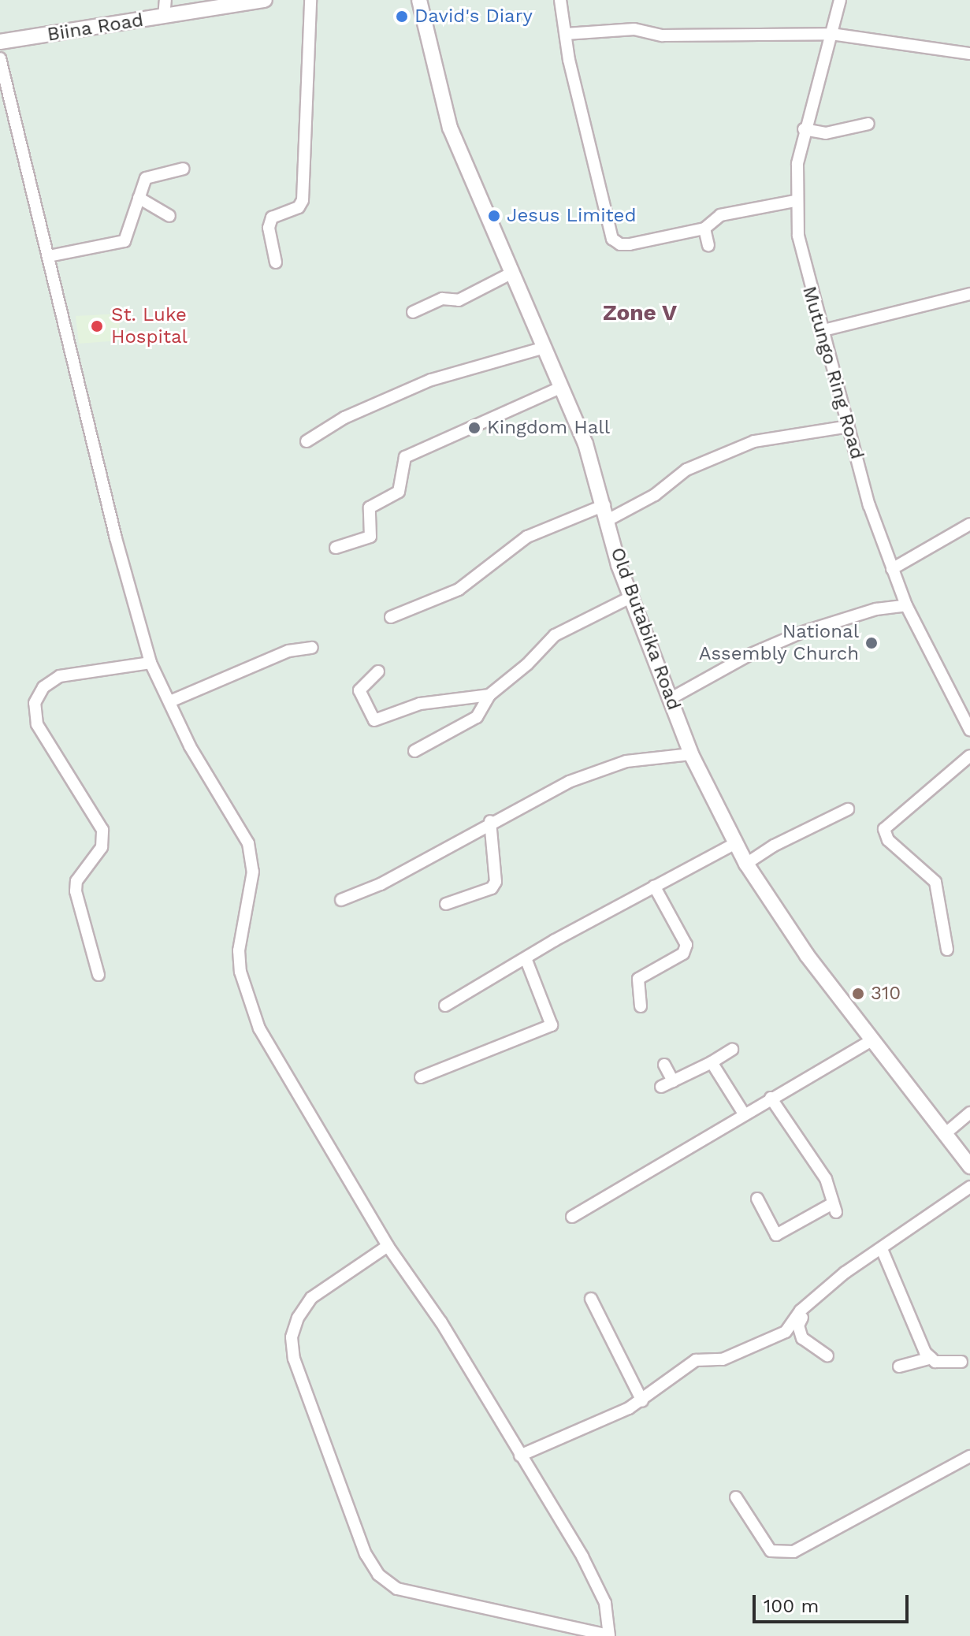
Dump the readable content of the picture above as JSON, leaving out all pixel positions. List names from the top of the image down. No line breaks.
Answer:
{"streets":{"main road":["Biina Road","Old Butabika Road"],"street":["Mutungo Ring Road"]},"districts":["Zone V"],"places":["David's Diary","Jesus Limited","St. Luke Hospital","Kingdom Hall","National Assembly Church","310"],"scale_bar":"100 m"}
